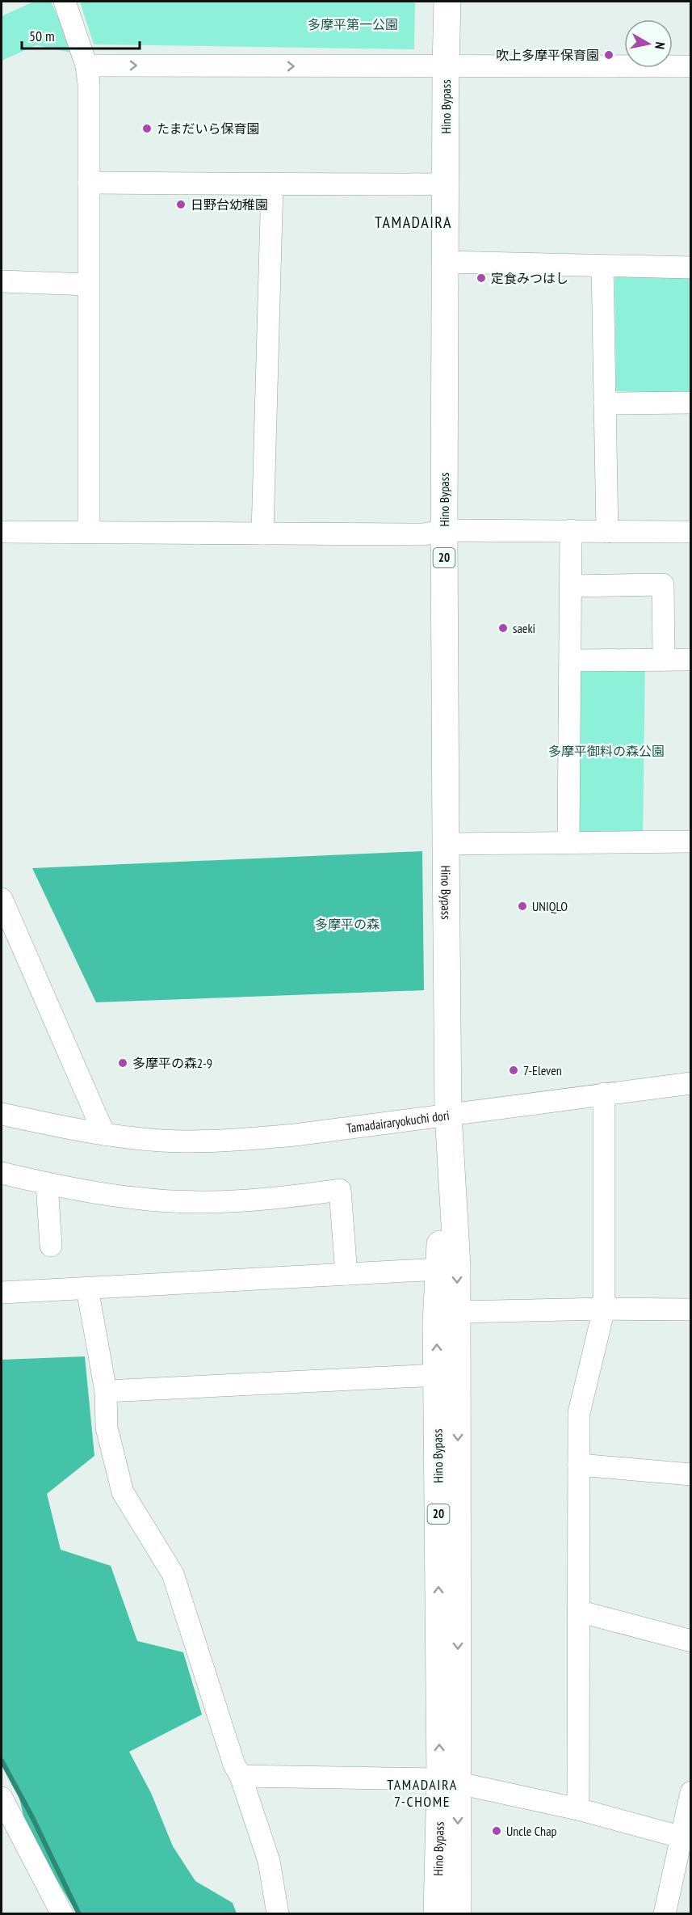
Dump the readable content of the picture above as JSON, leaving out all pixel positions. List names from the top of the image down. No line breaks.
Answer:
{"streets":{"highway":["Hino Bypass","20"],"street":["Tamadairaryokuchi dori"]},"crossings":[["Hino Bypass","Tamadairaryokuchi dori"]],"districts":["TAMADAIRA","TAMADAIRA 7-CHOME"],"parks":["多摩平第一公園","多摩平御料の森公園","多摩平の森"],"places":["吹上多摩平保育園","たまだいら保育園","日野台幼稚園","定食みつはし","saeki","UNIQLO","多摩平の森2-9","7-Eleven","Uncle Chap"],"scale_bar":"50 m","north":"right"}
